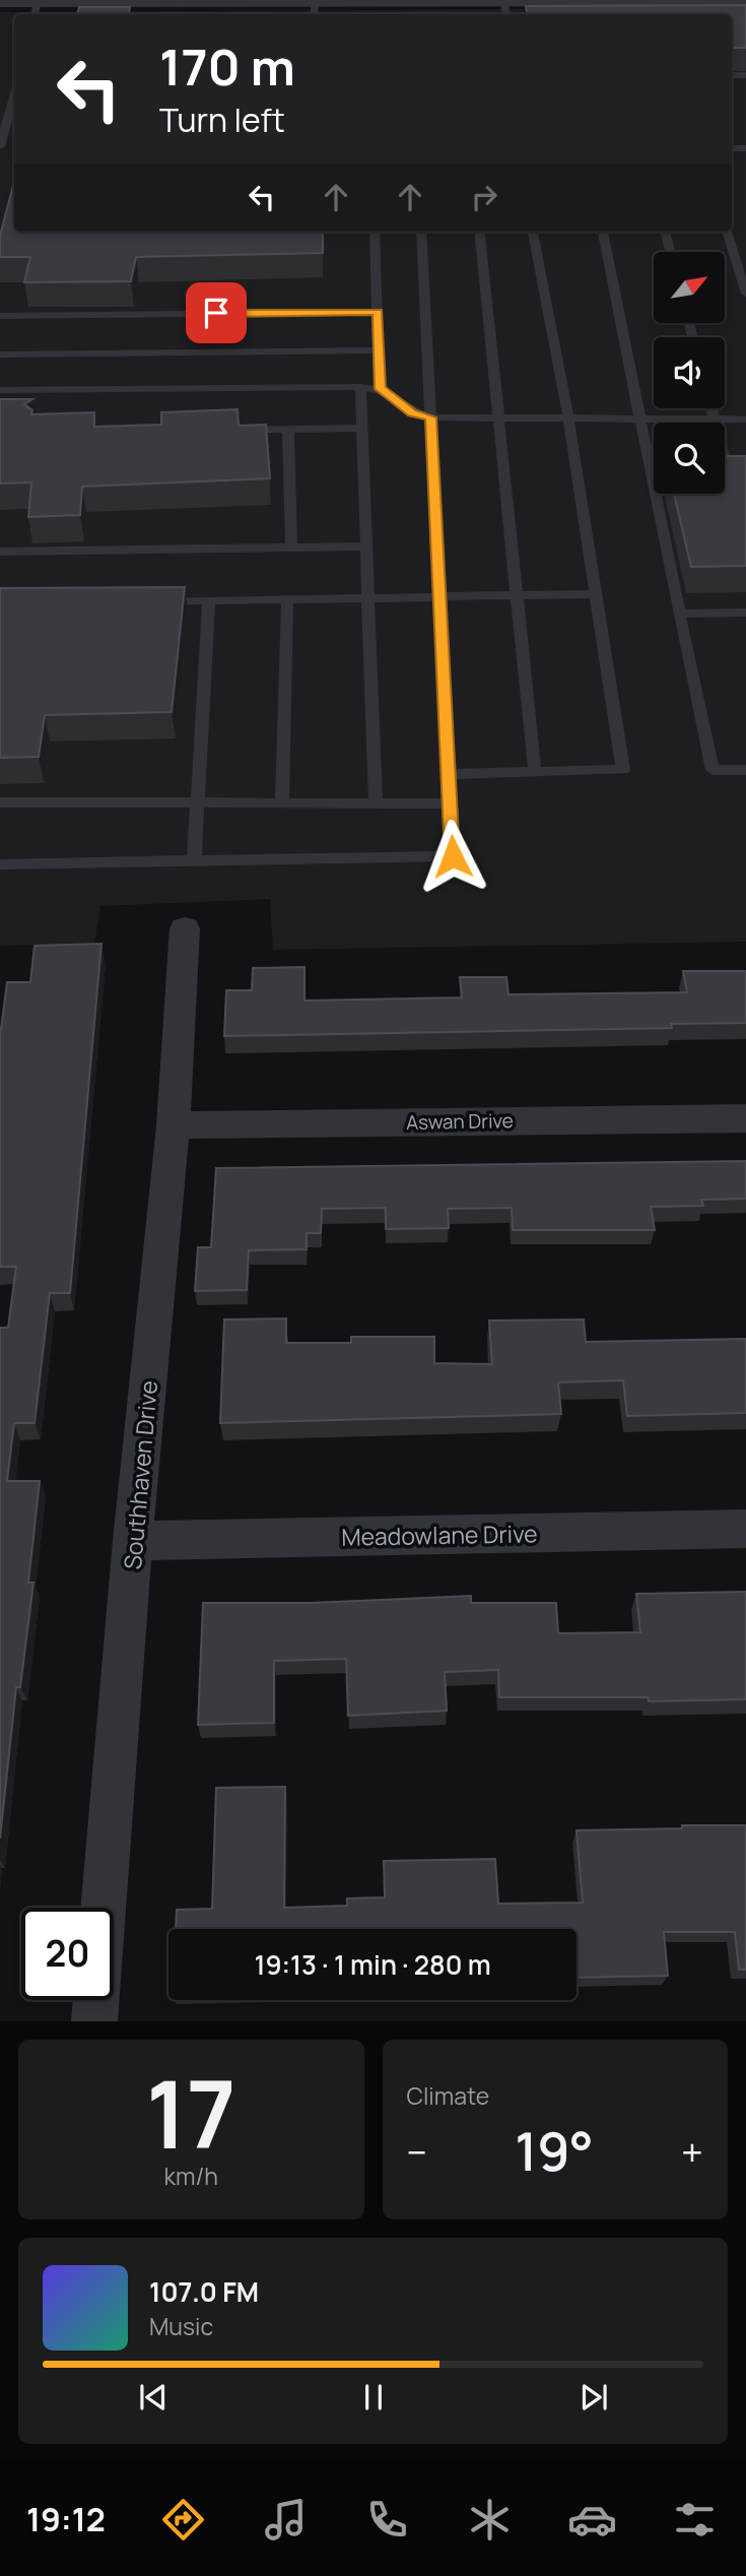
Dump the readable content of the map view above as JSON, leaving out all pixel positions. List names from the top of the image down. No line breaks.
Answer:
{"streets":{"street":["Aswan Drive","Southhaven Drive","Meadowlane Drive"]},"crossings":[["Aswan Drive","Southhaven Drive"],["Southhaven Drive","Meadowlane Drive"]],"north":"top right","page":{"turn":["170 m","Turn left"],"limit":"20","trip":"19:13 · 1 min · 280 m","tile":[["17","km/h"],"Climate"],"heat":["−","19°","+"],"song":["107.0 FM","Music"],"tabs":"19:12"}}
